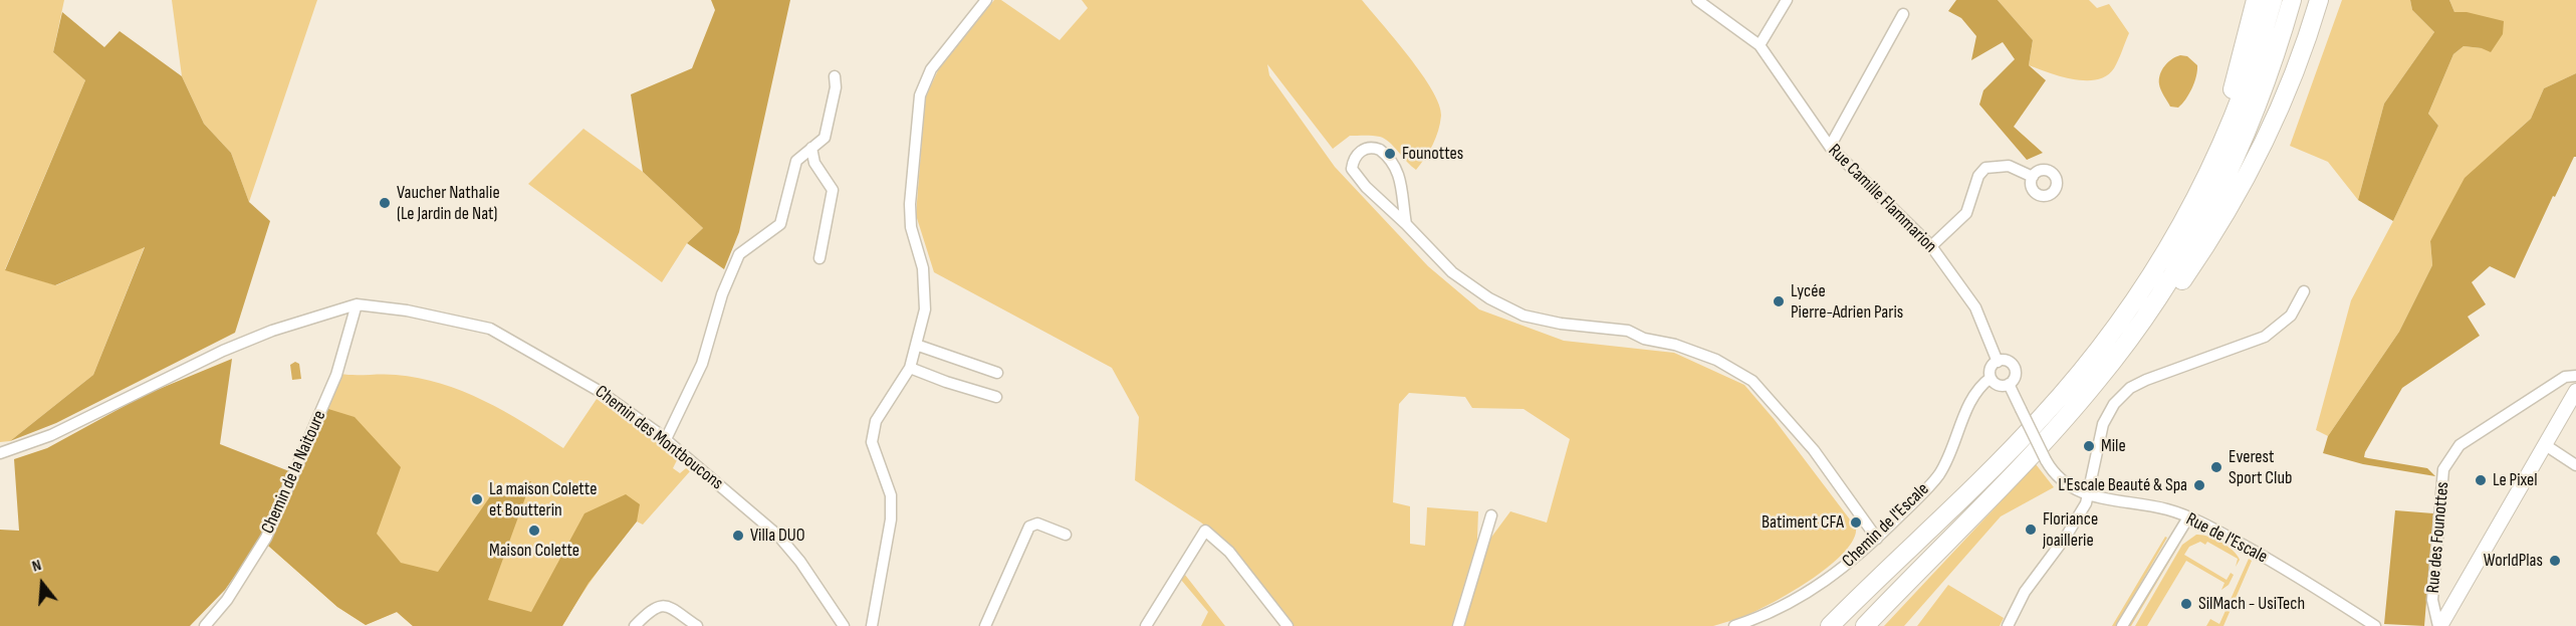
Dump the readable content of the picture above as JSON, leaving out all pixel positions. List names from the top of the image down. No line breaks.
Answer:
{"streets":{"street":["Rue Camille Flammarion","Chemin des Montboucons","Chemin de la Naitoure","Chemin de l'Escale","Rue des Founottes","Rue de l'Escale"]},"crossings":[["Rue Camille Flammarion","Chemin de l'Escale"],["Rue Camille Flammarion","Rue de l'Escale"],["Chemin des Montboucons","Chemin de la Naitoure"],["Chemin de l'Escale","Rue de l'Escale"]],"places":["Founottes","Vaucher Nathalie (Le Jardin de Nat)","Lycée Pierre-Adrien Paris","Mile","Everest Sport Club","Le Pixel","L'Escale Beauté & Spa","La maison Colette et Boutterin","Batiment CFA","Floriance joaillerie","Maison Colette","Villa DUO","WorldPlas","SilMach - UsiTech"],"north":"top"}
